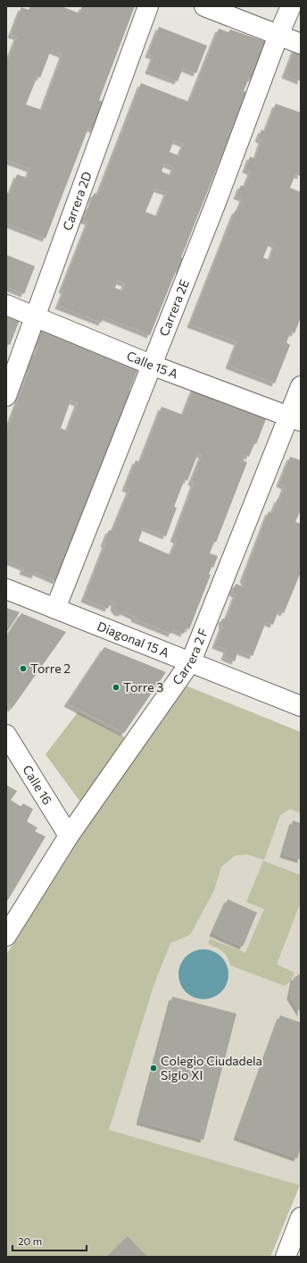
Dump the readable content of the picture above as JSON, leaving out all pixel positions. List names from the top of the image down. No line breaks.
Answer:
{"streets":{"street":["Carrera 2D","Carrera 2E","Calle 15 A","Diagonal 15 A","Carrera 2 F","Calle 16"]},"crossings":[["Carrera 2D","Calle 15 A"],["Carrera 2E","Calle 15 A"],["Carrera 2E","Diagonal 15 A"],["Calle 15 A","Carrera 2 F"],["Diagonal 15 A","Carrera 2 F"],["Carrera 2 F","Calle 16"]],"places":["Torre 2","Torre 3","Colegio Ciudadela Siglo XI"],"scale_bar":"20 m"}
